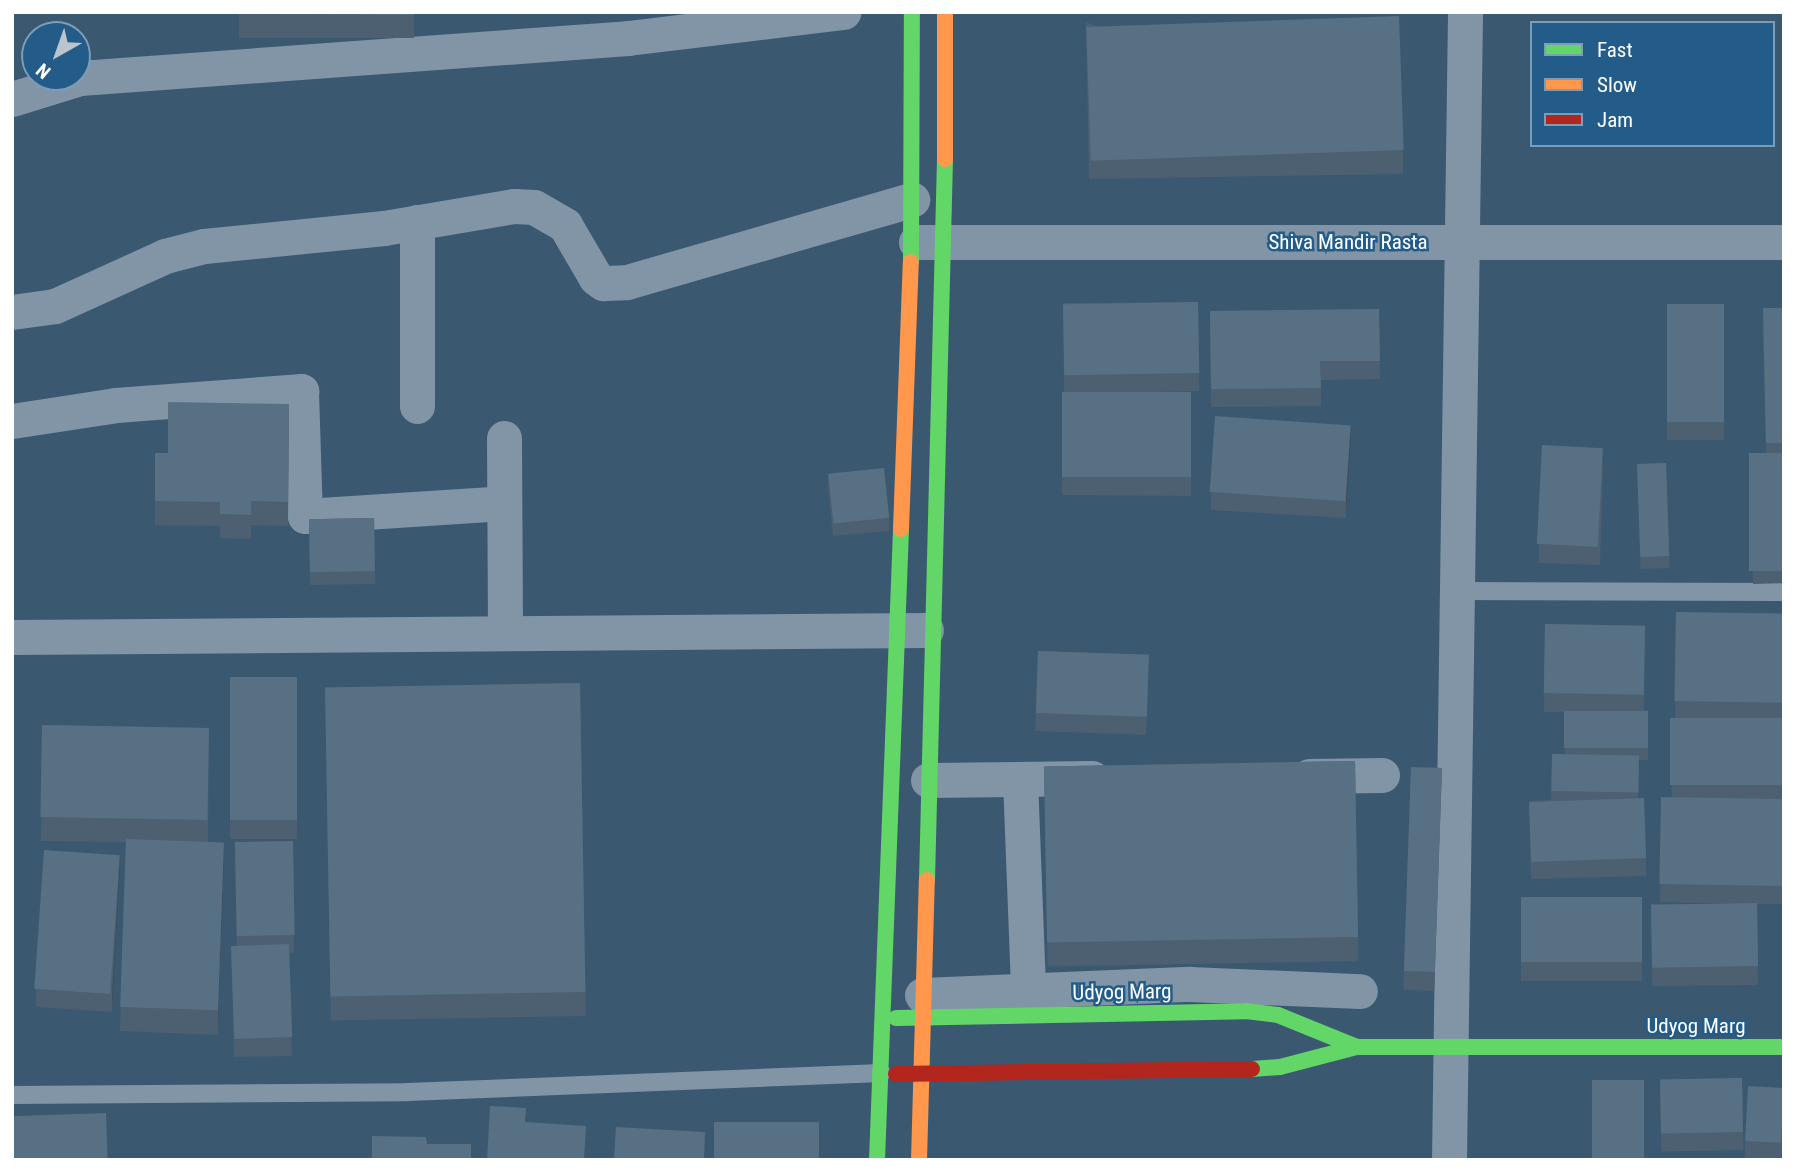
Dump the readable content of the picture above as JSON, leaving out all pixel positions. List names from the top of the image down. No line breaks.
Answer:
{"streets":{"main road":["Udyog Marg"],"street":["Shiva Mandir Rasta"]},"legend":["Fast","Slow","Jam"],"north":"bottom left"}
